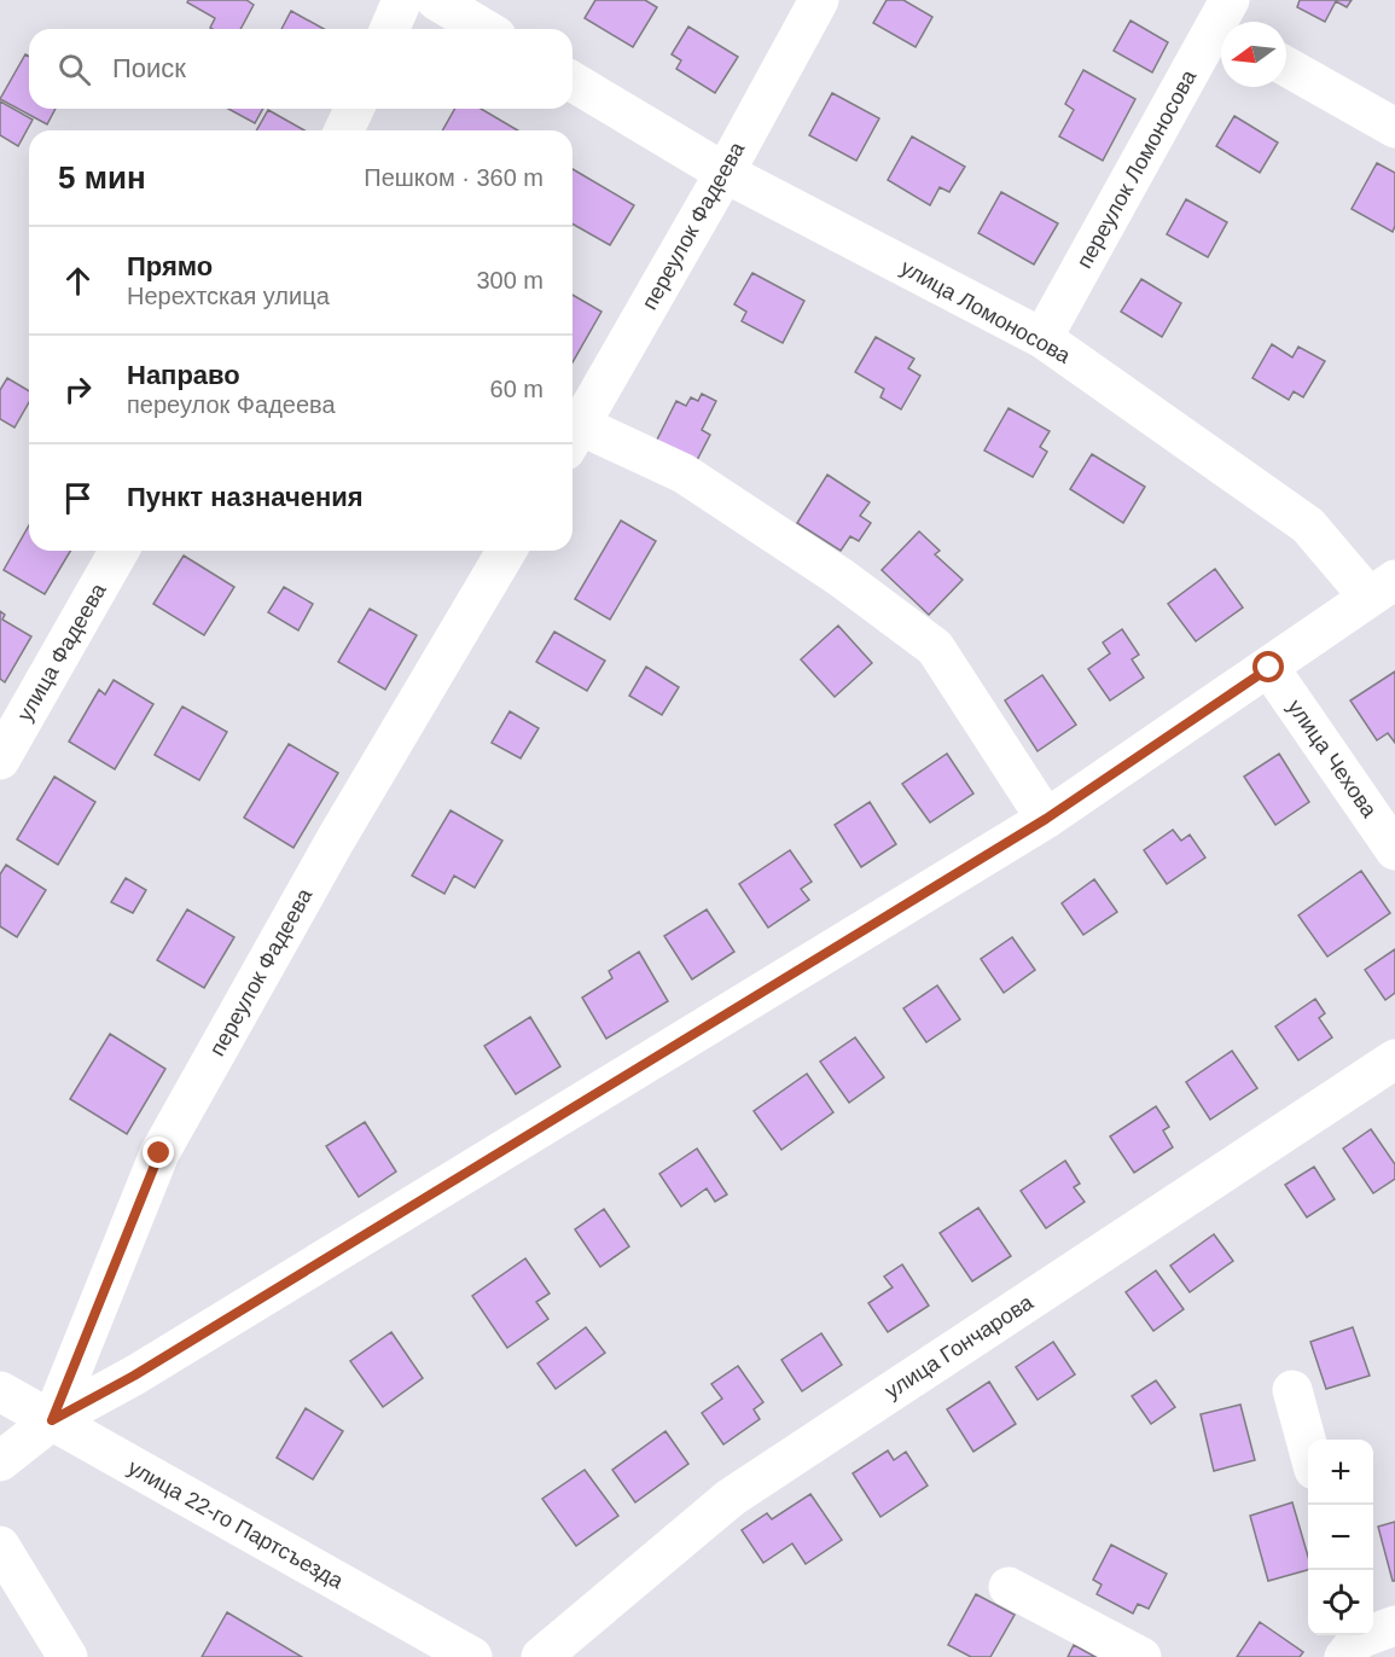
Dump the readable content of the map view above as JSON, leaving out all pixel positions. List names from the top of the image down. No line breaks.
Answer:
{"streets":{"street":["переулок Ломоносова","переулок Фадеева","улица Ломоносова","улица Фадеева","улица Чехова","улица Гончарова","улица 22-го Партсъезда"]},"crossings":[["переулок Ломоносова","улица Ломоносова"],["переулок Фадеева","улица Ломоносова"],["переулок Фадеева","улица 22-го Партсъезда"]],"north":"left","page":{"search":"Поиск","heading":["5 мин","Пешком · 360 m"],"list":[["Прямо","Нерехтская улица","300 m"],["Направо","переулок Фадеева","60 m"],"Пункт назначения"],"map_buttons":["+","−"]}}
